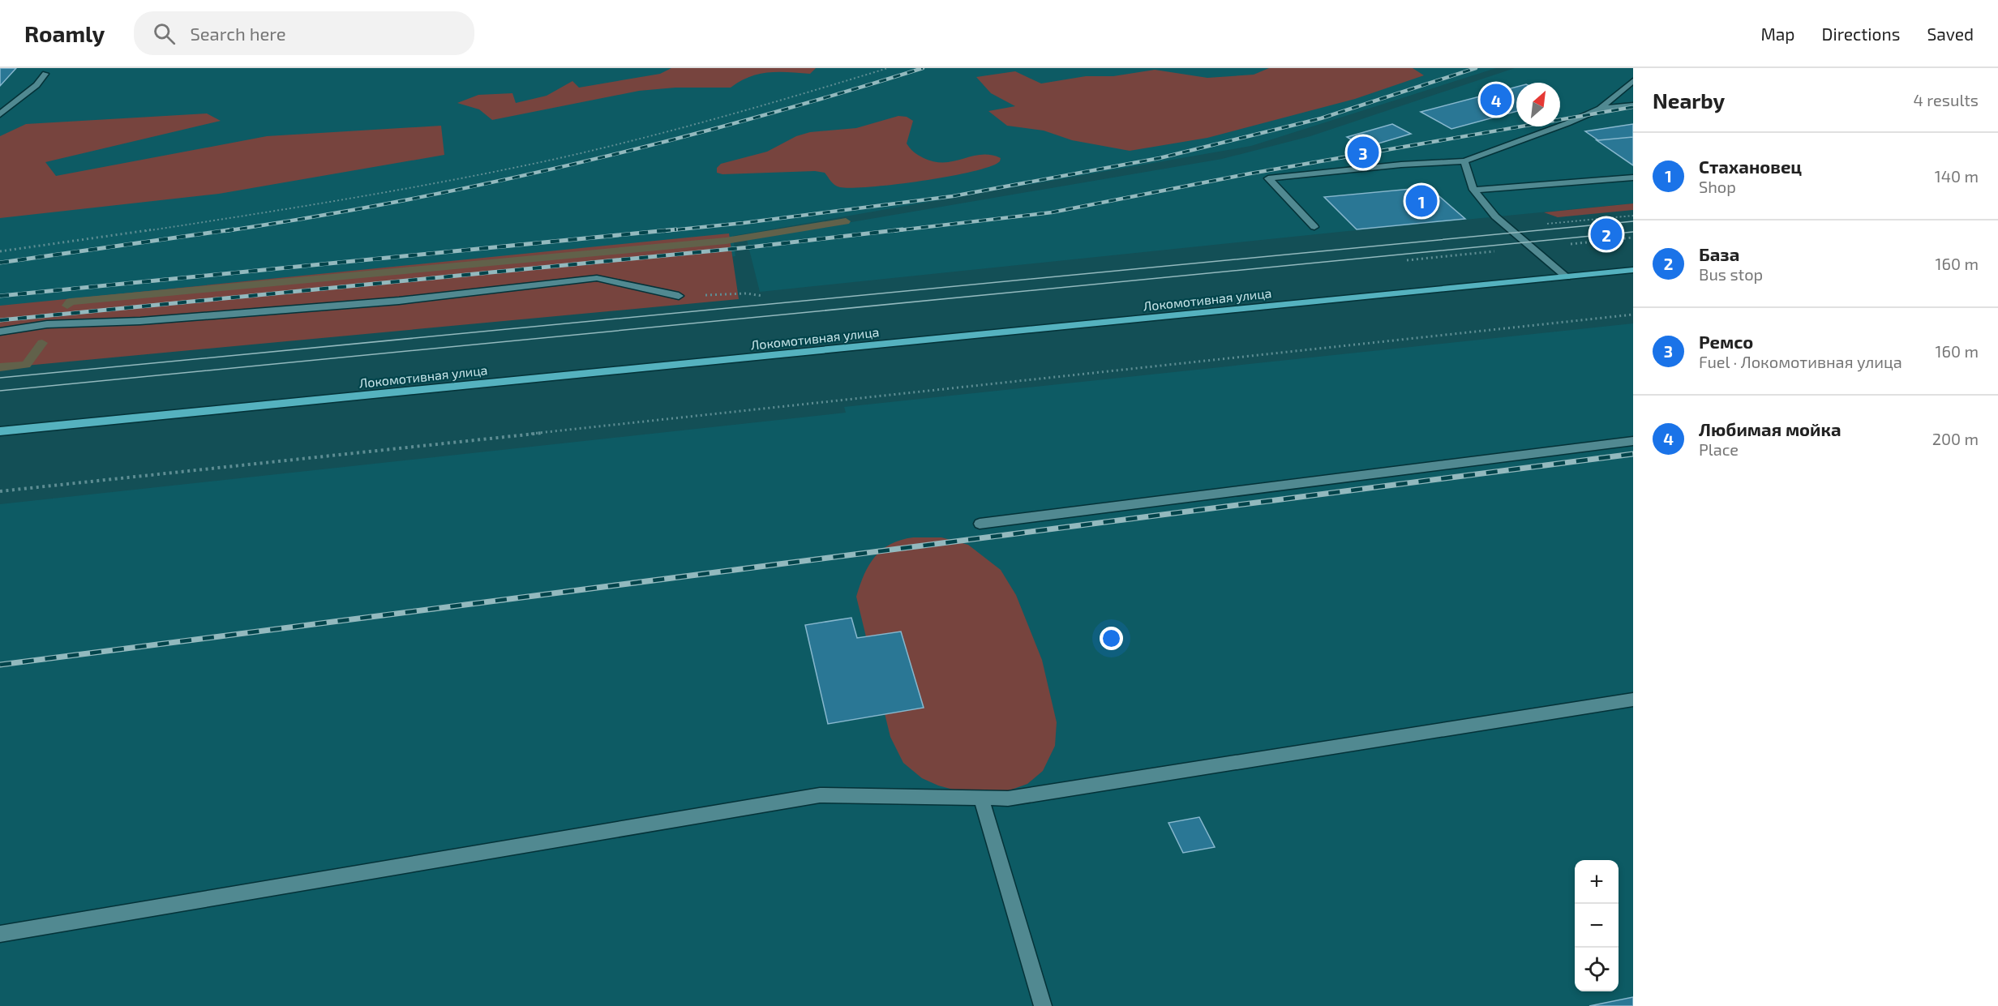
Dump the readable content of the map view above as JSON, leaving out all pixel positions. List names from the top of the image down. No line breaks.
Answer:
{"streets":{"main road":["Локомотивная улица"]},"north":"top right","page":{"header":"Roamly","search":"Search here","nav":["Map","Directions","Saved"],"heading":["Nearby","4 results"],"pins":["4","3","1","2"],"list":[{"mark":"1","name":"Стахановец","note":"Shop","value":"140 m"},{"mark":"2","name":"База","note":"Bus stop","value":"160 m"},{"mark":"3","name":"Ремсо","note":"Fuel · Локомотивная улица","value":"160 m"},{"mark":"4","name":"Любимая мойка","note":"Place","value":"200 m"}],"map_buttons":["+","−"]}}
